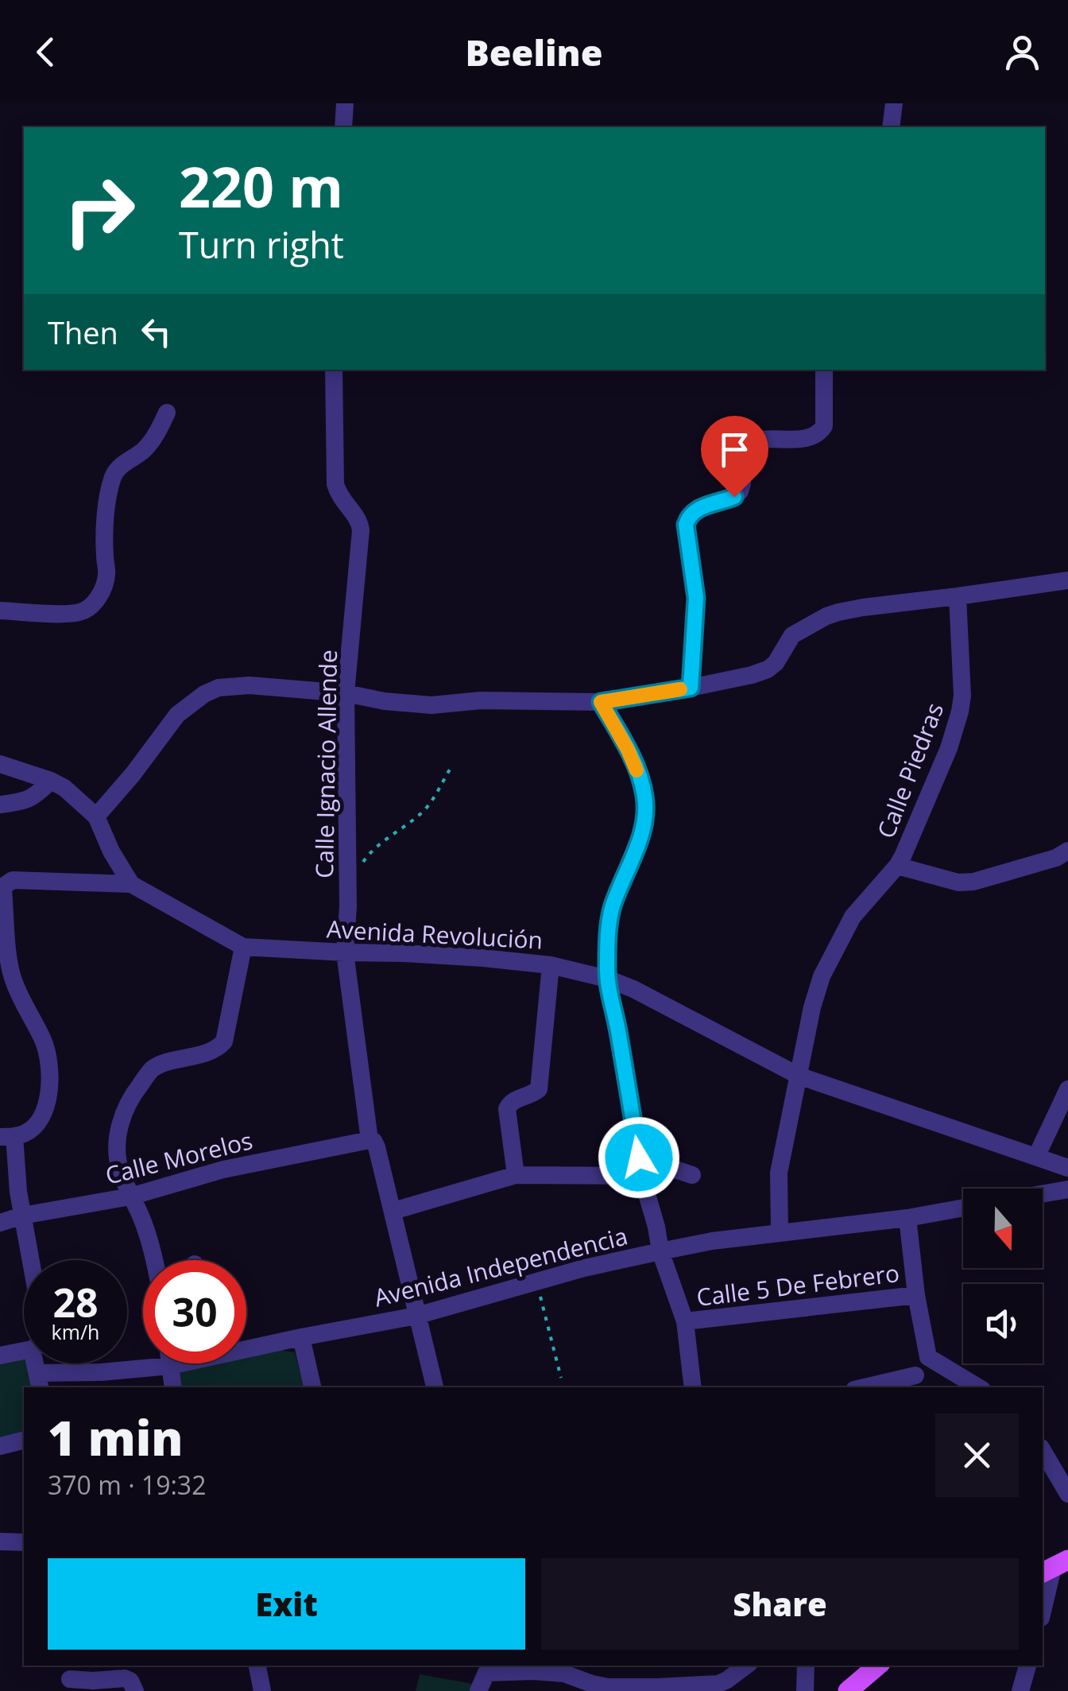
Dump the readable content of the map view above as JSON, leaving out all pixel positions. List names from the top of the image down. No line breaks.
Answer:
{"streets":{"street":["Calle Ignacio Allende","Calle Piedras","Avenida Revolución","Calle Morelos","Avenida Independencia","Calle 5 De Febrero"]},"crossings":[["Calle Ignacio Allende","Avenida Revolución"],["Calle Ignacio Allende","Calle Morelos"],["Calle Ignacio Allende","Avenida Independencia"],["Calle Piedras","Avenida Revolución"],["Calle Piedras","Avenida Independencia"]],"north":"bottom","page":{"header":"Beeline","turn":["220 m","Turn right"],"then":"Then","speed":"28 km/h","limit":"30","heading":["1 min","370 m · 19:32"],"buttons":["Exit","Share"]}}
